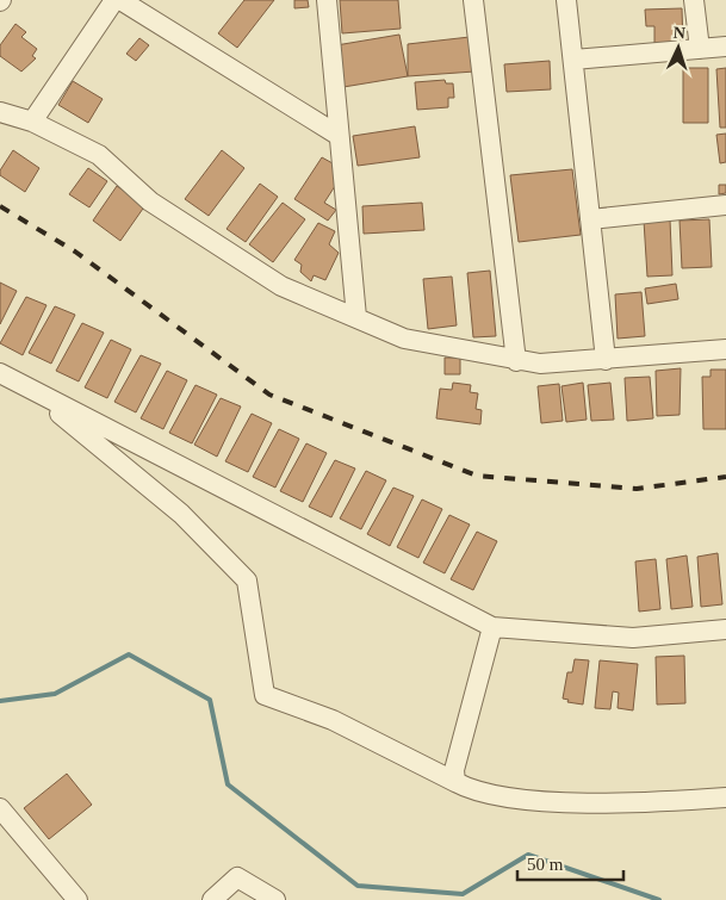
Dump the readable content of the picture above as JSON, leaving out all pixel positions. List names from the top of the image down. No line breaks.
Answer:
{"scale_bar":"50 m","north":"top"}
